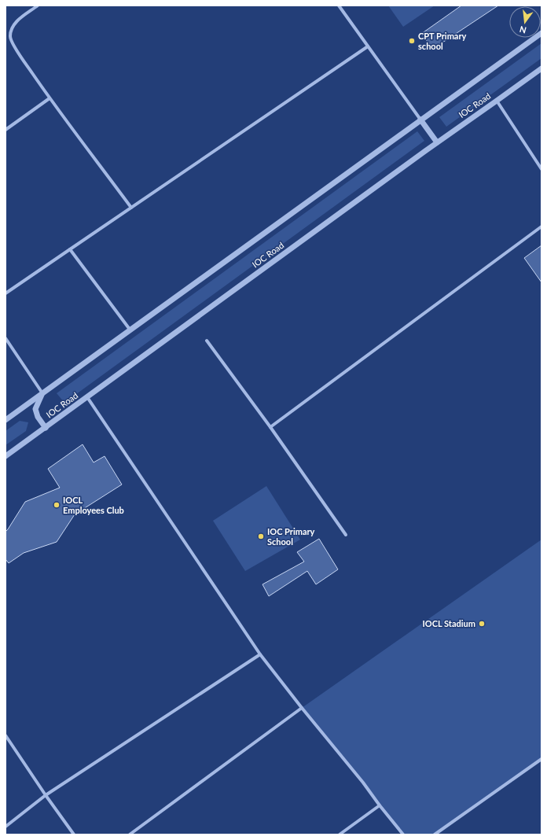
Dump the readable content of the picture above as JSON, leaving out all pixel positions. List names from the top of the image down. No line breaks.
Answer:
{"streets":{"street":["IOC Road"]},"places":["CPT Primary school","IOCL Employees Club","IOC Primary School","IOCL Stadium"],"north":"bottom"}
